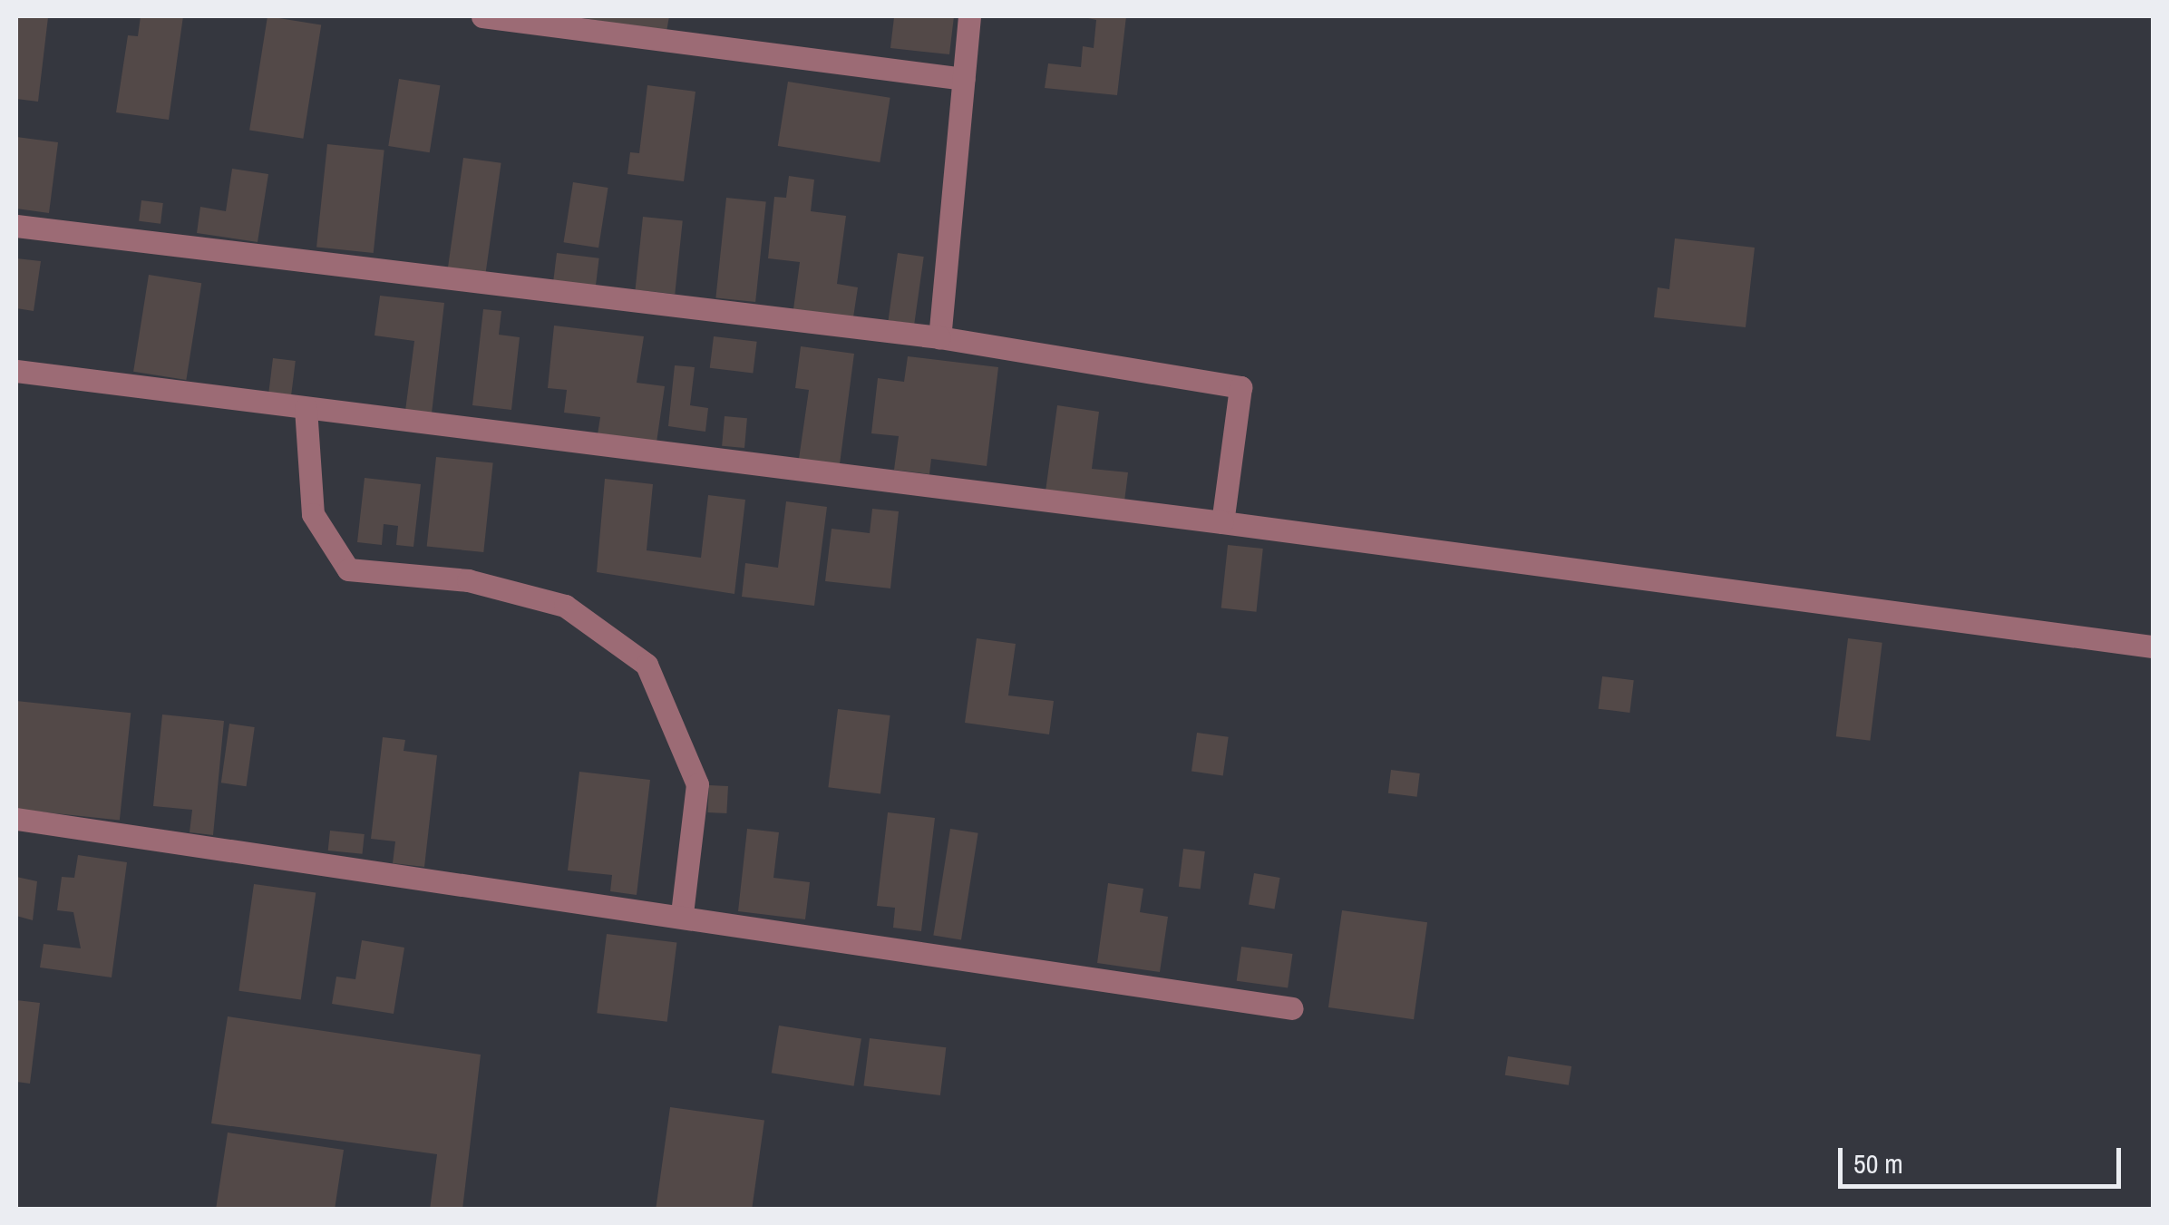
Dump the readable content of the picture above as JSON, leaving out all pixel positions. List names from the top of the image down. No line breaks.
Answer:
{"scale_bar":"50 m"}
